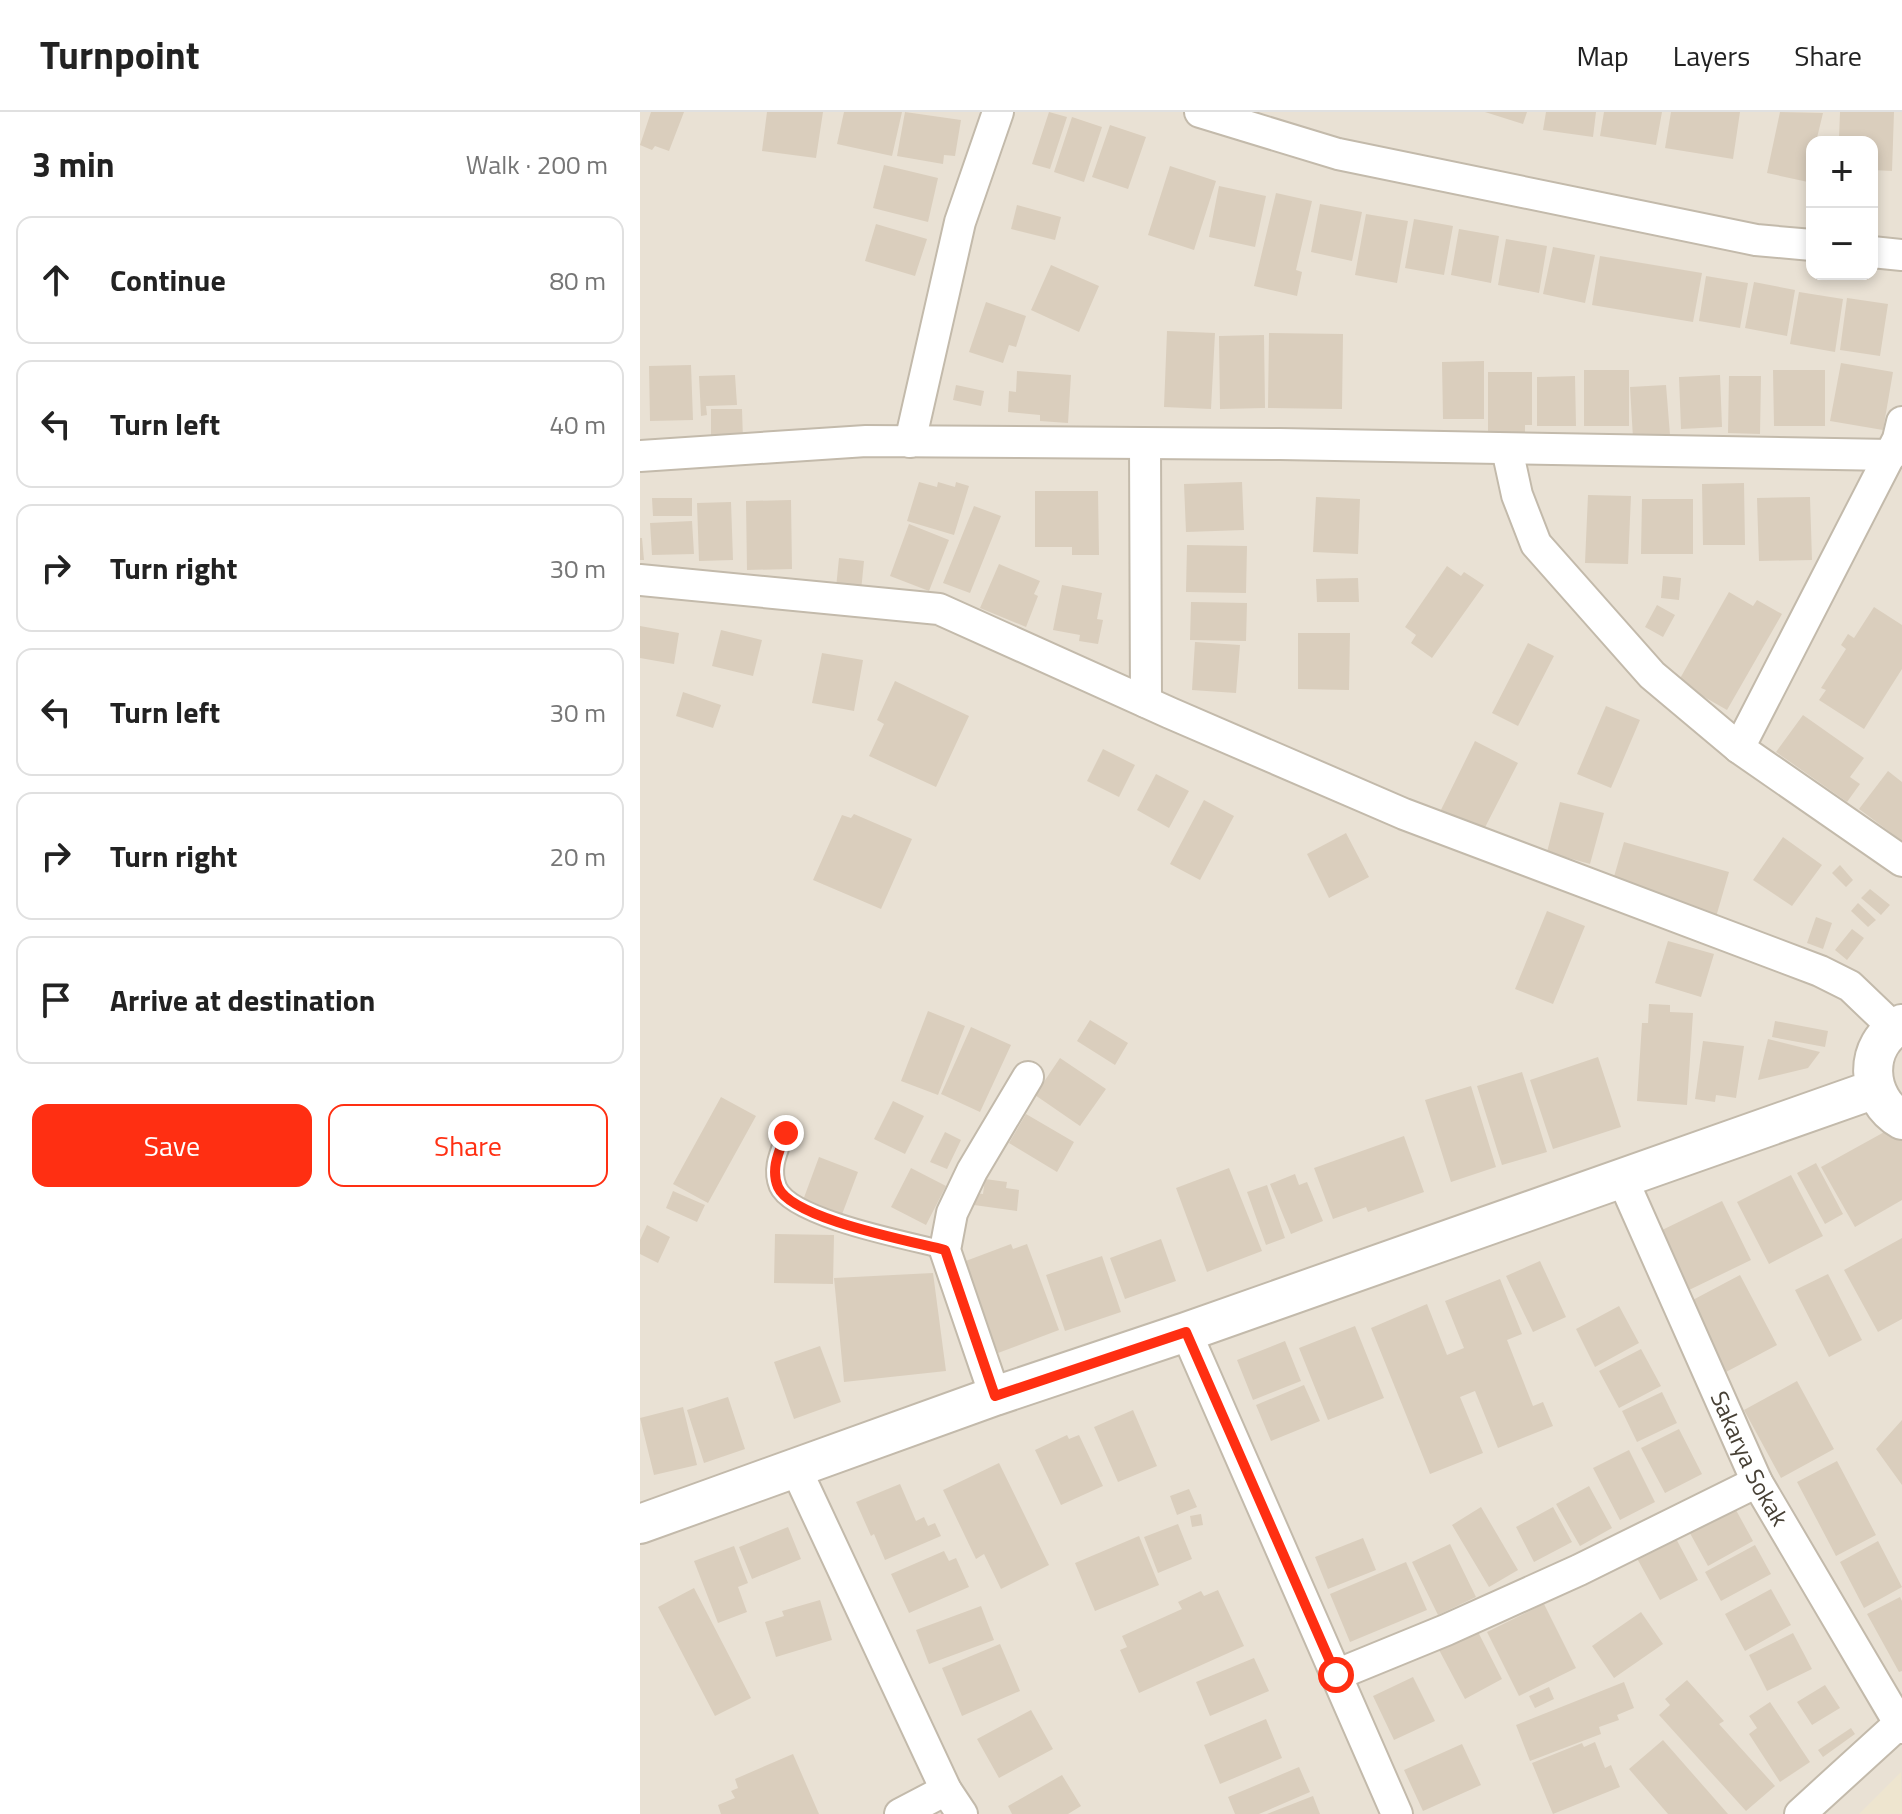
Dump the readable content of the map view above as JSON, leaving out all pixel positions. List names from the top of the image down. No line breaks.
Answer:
{"streets":{"street":["Sakarya Sokak"]},"page":{"header":"Turnpoint","nav":["Map","Layers","Share"],"heading":["3 min","Walk · 200 m"],"map_buttons":["+","−"],"list":[["Continue","80 m"],["Turn left","40 m"],["Turn right","30 m"],["Turn left","30 m"],["Turn right","20 m"],"Arrive at destination"],"buttons":["Save","Share"]}}
